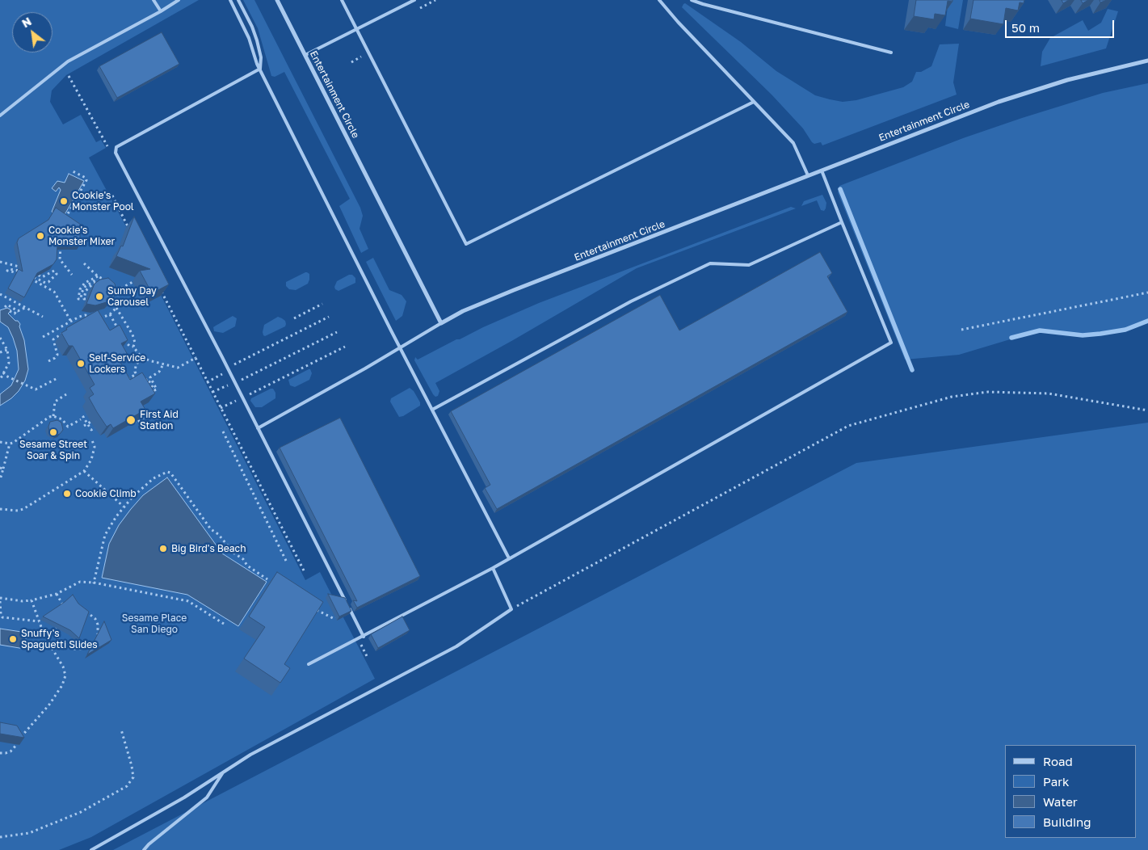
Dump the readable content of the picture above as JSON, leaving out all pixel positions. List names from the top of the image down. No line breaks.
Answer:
{"streets":{"street":["Entertainment Circle"]},"parks":["Sesame Place San Diego"],"places":["Cookie's Monster Pool","Cookie's Monster Mixer","Sunny Day Carousel","Self-Service Lockers","First Aid Station","Sesame Street Soar & Spin","Cookie Climb","Big Bird's Beach","Snuffy's Spaguetti Slides"],"legend":["Road","Park","Water","Building"],"scale_bar":"50 m","north":"top left"}
